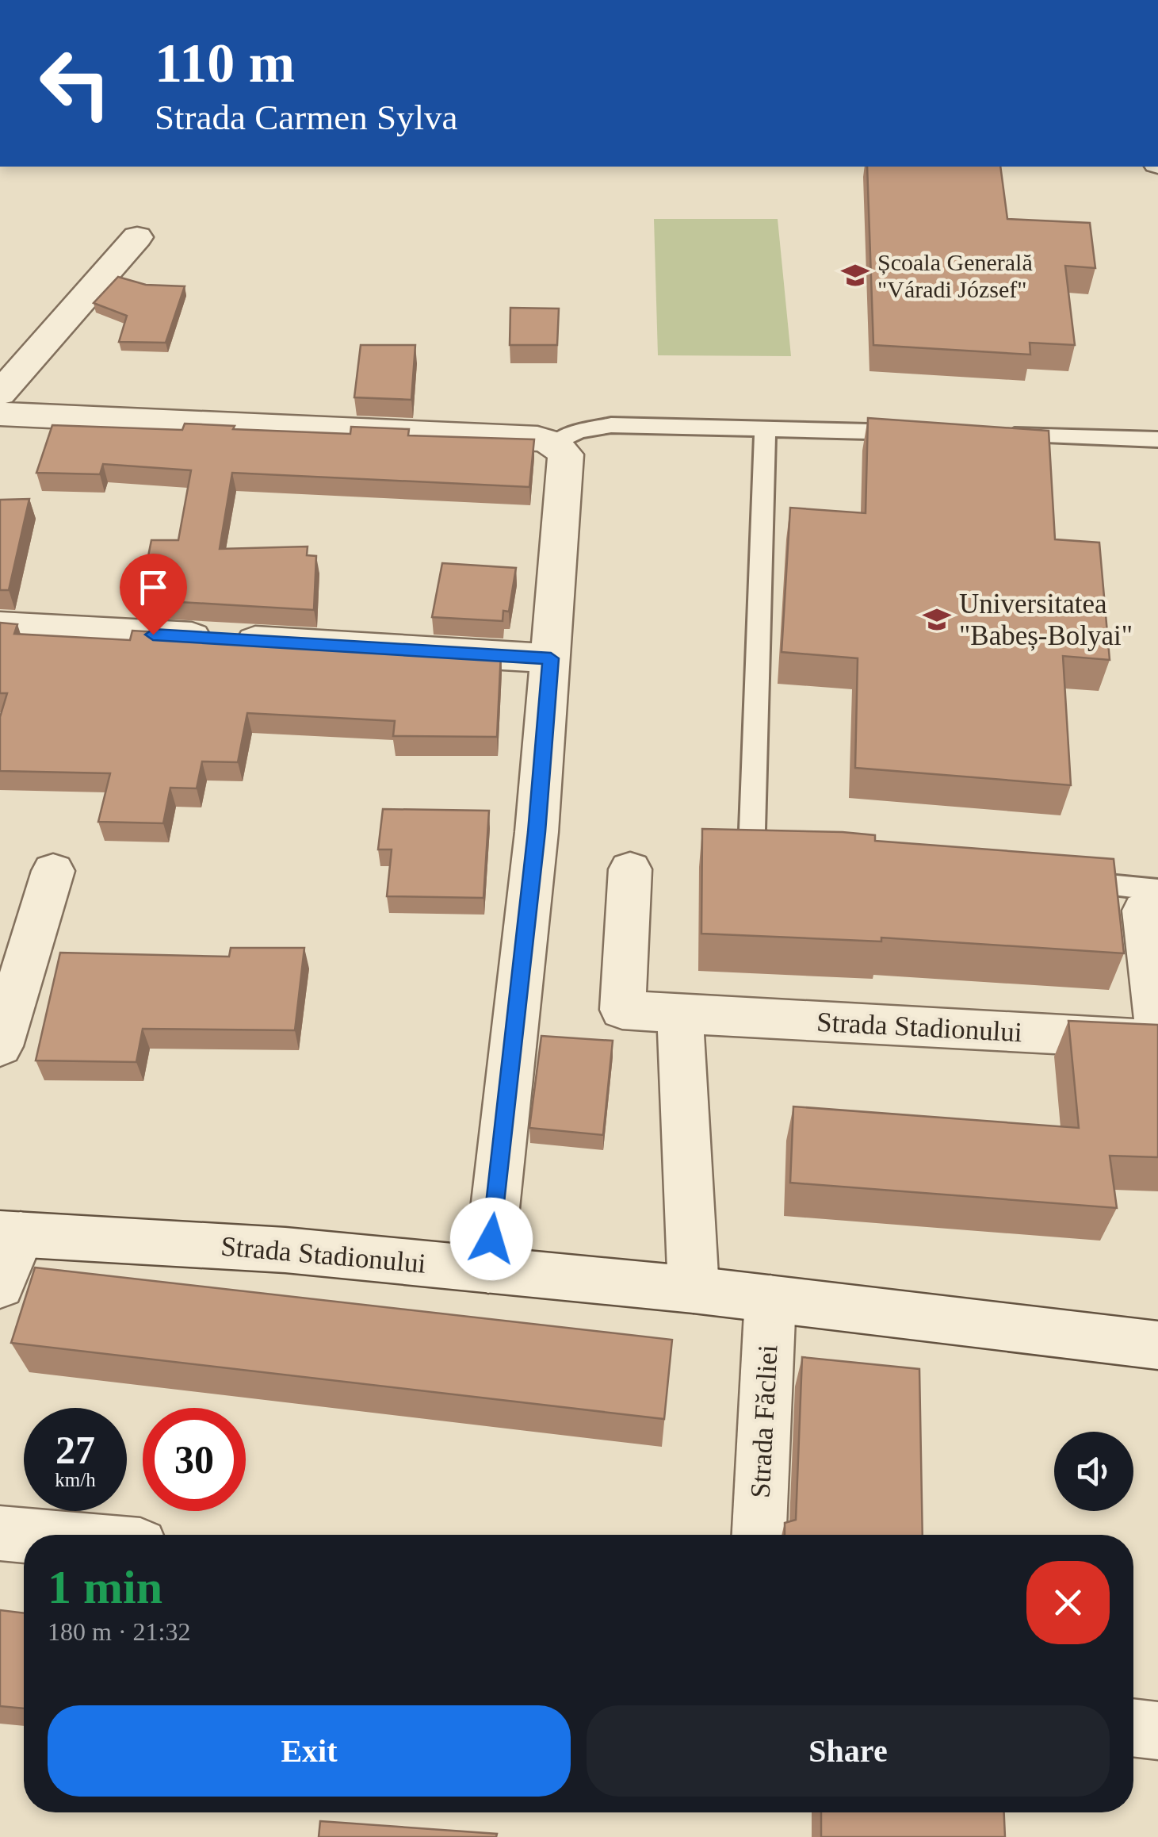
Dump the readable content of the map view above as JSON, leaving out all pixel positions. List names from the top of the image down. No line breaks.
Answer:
{"streets":{"street":["Strada Stadionului","Strada Făcliei"]},"crossings":[["Strada Stadionului","Strada Făcliei"]],"places":{"school or university":["Școala Generală \"Váradi József\"","Universitatea \"Babeș-Bolyai\""]},"page":{"turn":["110 m","Strada Carmen Sylva"],"speed":"27 km/h","limit":"30","heading":["1 min","180 m · 21:32"],"buttons":["Exit","Share"]}}
